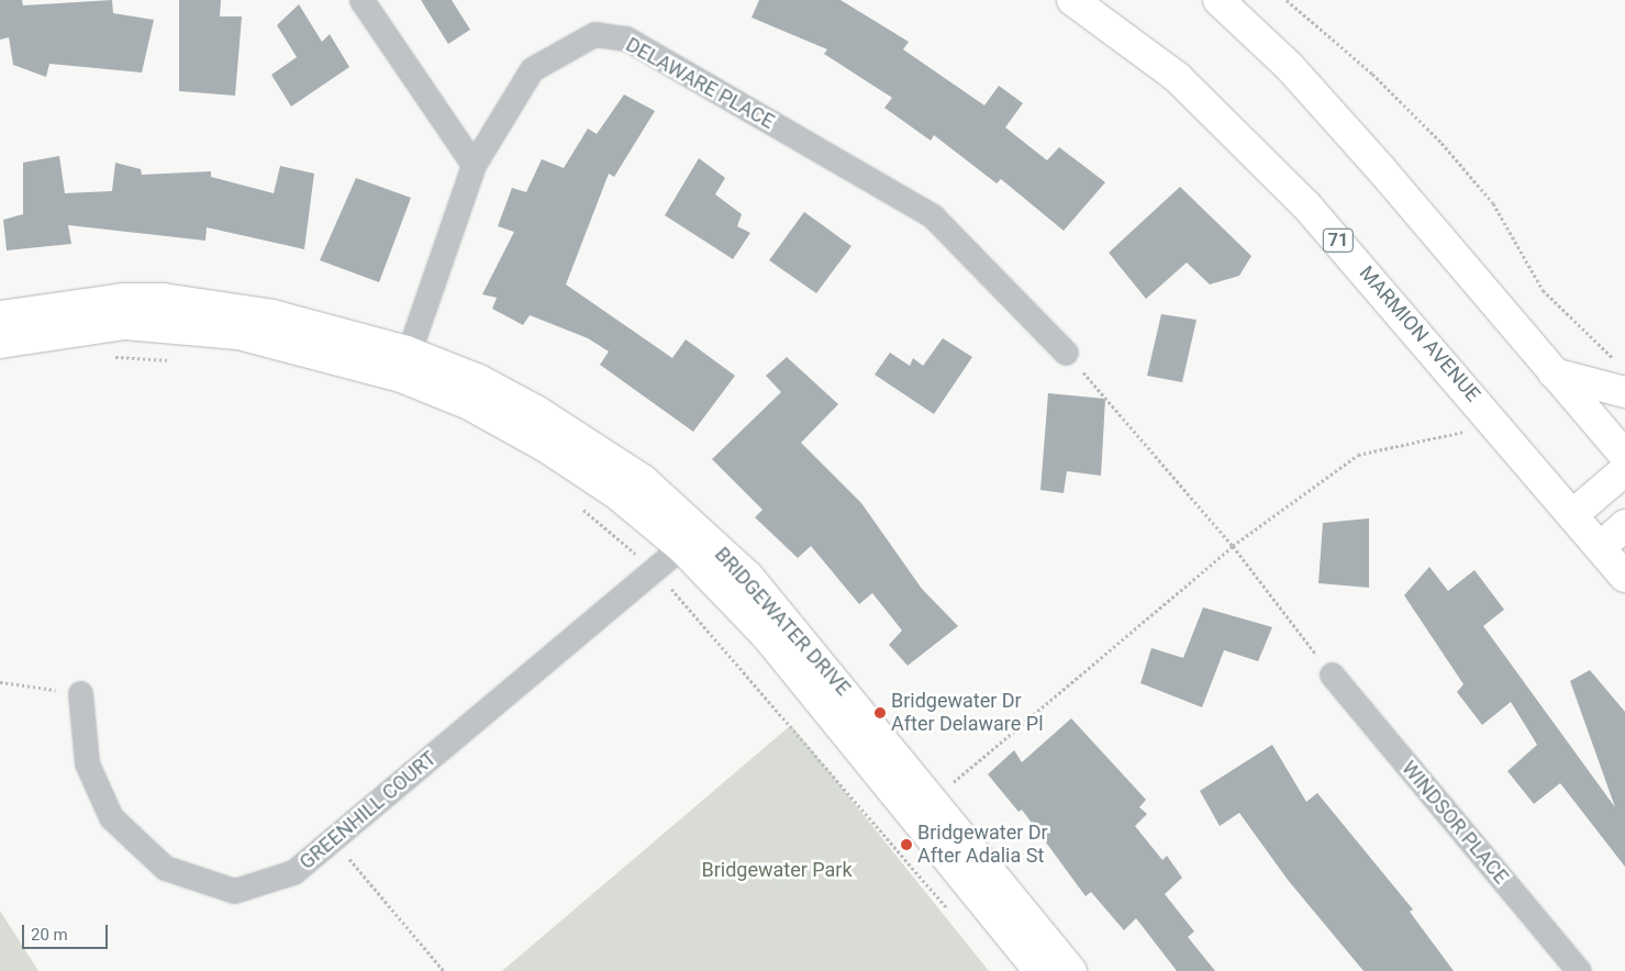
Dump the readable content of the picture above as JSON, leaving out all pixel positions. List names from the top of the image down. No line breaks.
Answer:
{"streets":{"main road":["71","MARMION AVENUE","BRIDGEWATER DRIVE"],"street":["DELAWARE PLACE","GREENHILL COURT","WINDSOR PLACE"]},"crossings":[["DELAWARE PLACE","BRIDGEWATER DRIVE"],["BRIDGEWATER DRIVE","GREENHILL COURT"]],"parks":["Bridgewater Park"],"places":["Bridgewater Dr After Delaware Pl","Bridgewater Dr After Adalia St"],"scale_bar":"20 m"}
